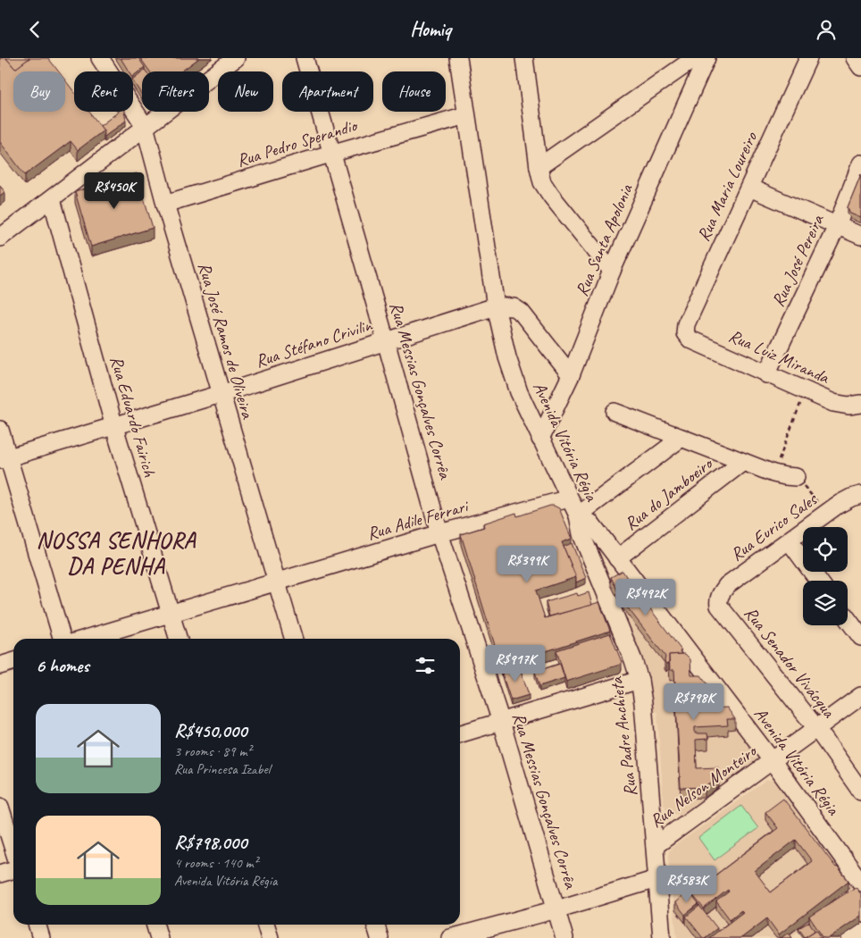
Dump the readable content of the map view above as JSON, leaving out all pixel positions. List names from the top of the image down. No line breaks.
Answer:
{"streets":{"street":["Rua Pedro Sperandio","Rua Maria Loureiro","Rua Santa Apolonia","Rua José Pereira","Rua José Ramos de Oliveira","Rua Stéfano Crivilin","Rua Luiz Miranda","Rua Messias Gonçalves Corrêa","Rua Eduardo Fairich","Avenida Vitória Régia","Rua do Jamboeiro","Rua Adile Ferrari","Rua Eurico Sales","Rua Senador Vivácqua","Rua Padre Anchieta","Rua Nelson Monteiro"]},"crossings":[["Rua Pedro Sperandio","Rua José Ramos de Oliveira"],["Rua Pedro Sperandio","Rua Messias Gonçalves Corrêa"],["Rua Pedro Sperandio","Avenida Vitória Régia"],["Rua Maria Loureiro","Rua Luiz Miranda"],["Rua Santa Apolonia","Avenida Vitória Régia"],["Rua José Pereira","Rua Luiz Miranda"],["Rua José Ramos de Oliveira","Rua Stéfano Crivilin"],["Rua José Ramos de Oliveira","Rua Adile Ferrari"],["Rua Stéfano Crivilin","Rua Messias Gonçalves Corrêa"],["Rua Stéfano Crivilin","Rua Eduardo Fairich"],["Rua Stéfano Crivilin","Avenida Vitória Régia"],["Rua Messias Gonçalves Corrêa","Rua Adile Ferrari"],["Rua Eduardo Fairich","Rua Adile Ferrari"],["Avenida Vitória Régia","Rua do Jamboeiro"],["Avenida Vitória Régia","Rua Adile Ferrari"],["Avenida Vitória Régia","Rua Padre Anchieta"],["Avenida Vitória Régia","Rua Nelson Monteiro"],["Rua do Jamboeiro","Rua Padre Anchieta"],["Rua Eurico Sales","Rua Senador Vivácqua"],["Rua Senador Vivácqua","Rua Nelson Monteiro"],["Rua Padre Anchieta","Rua Nelson Monteiro"]],"districts":["NOSSA SENHORA DA PENHA"],"page":{"header":"Homiq","chip":["Buy","Rent","Filters","New","Apartment","House"],"price":["R$450K","R$399K","R$492K","R$917K","R$798K","R$583K"],"heading":"6 homes","list":[{"name":"R$450,000","note":"3 rooms · 89 m² · Rua Princesa Izabel"},{"name":"R$798,000","note":"4 rooms · 140 m² · Avenida Vitória Régia"}]}}
